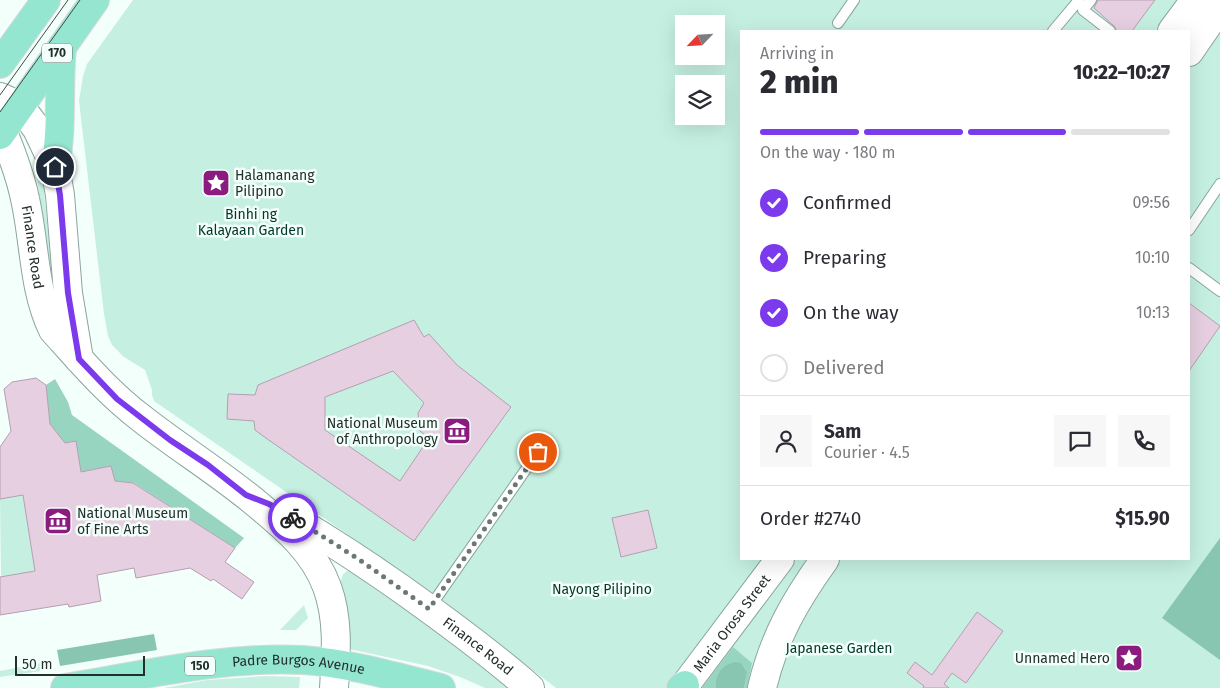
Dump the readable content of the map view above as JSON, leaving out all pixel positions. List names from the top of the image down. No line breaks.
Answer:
{"streets":{"main road":["170","Finance Road","Maria Orosa Street","150","Padre Burgos Avenue"]},"crossings":[["170","Finance Road"],["Finance Road","Padre Burgos Avenue"]],"parks":["Binhi ng Kalayaan Garden","Nayong Pilipino","Japanese Garden"],"places":{"place":["Halamanang Pilipino","Unnamed Hero"],"museum":["National Museum of Anthropology","National Museum of Fine Arts"]},"scale_bar":"50 m","north":"bottom left","page":{"heading":["2 min","Arriving in","10:22–10:27"],"panel":["Sam","Courier · 4.5","Order #2740","$15.90"],"bar":"On the way · 180 m","list":[["Confirmed","09:56"],["Preparing","10:10"],["On the way","10:13"],"Delivered"],"scale":"50 m"}}
